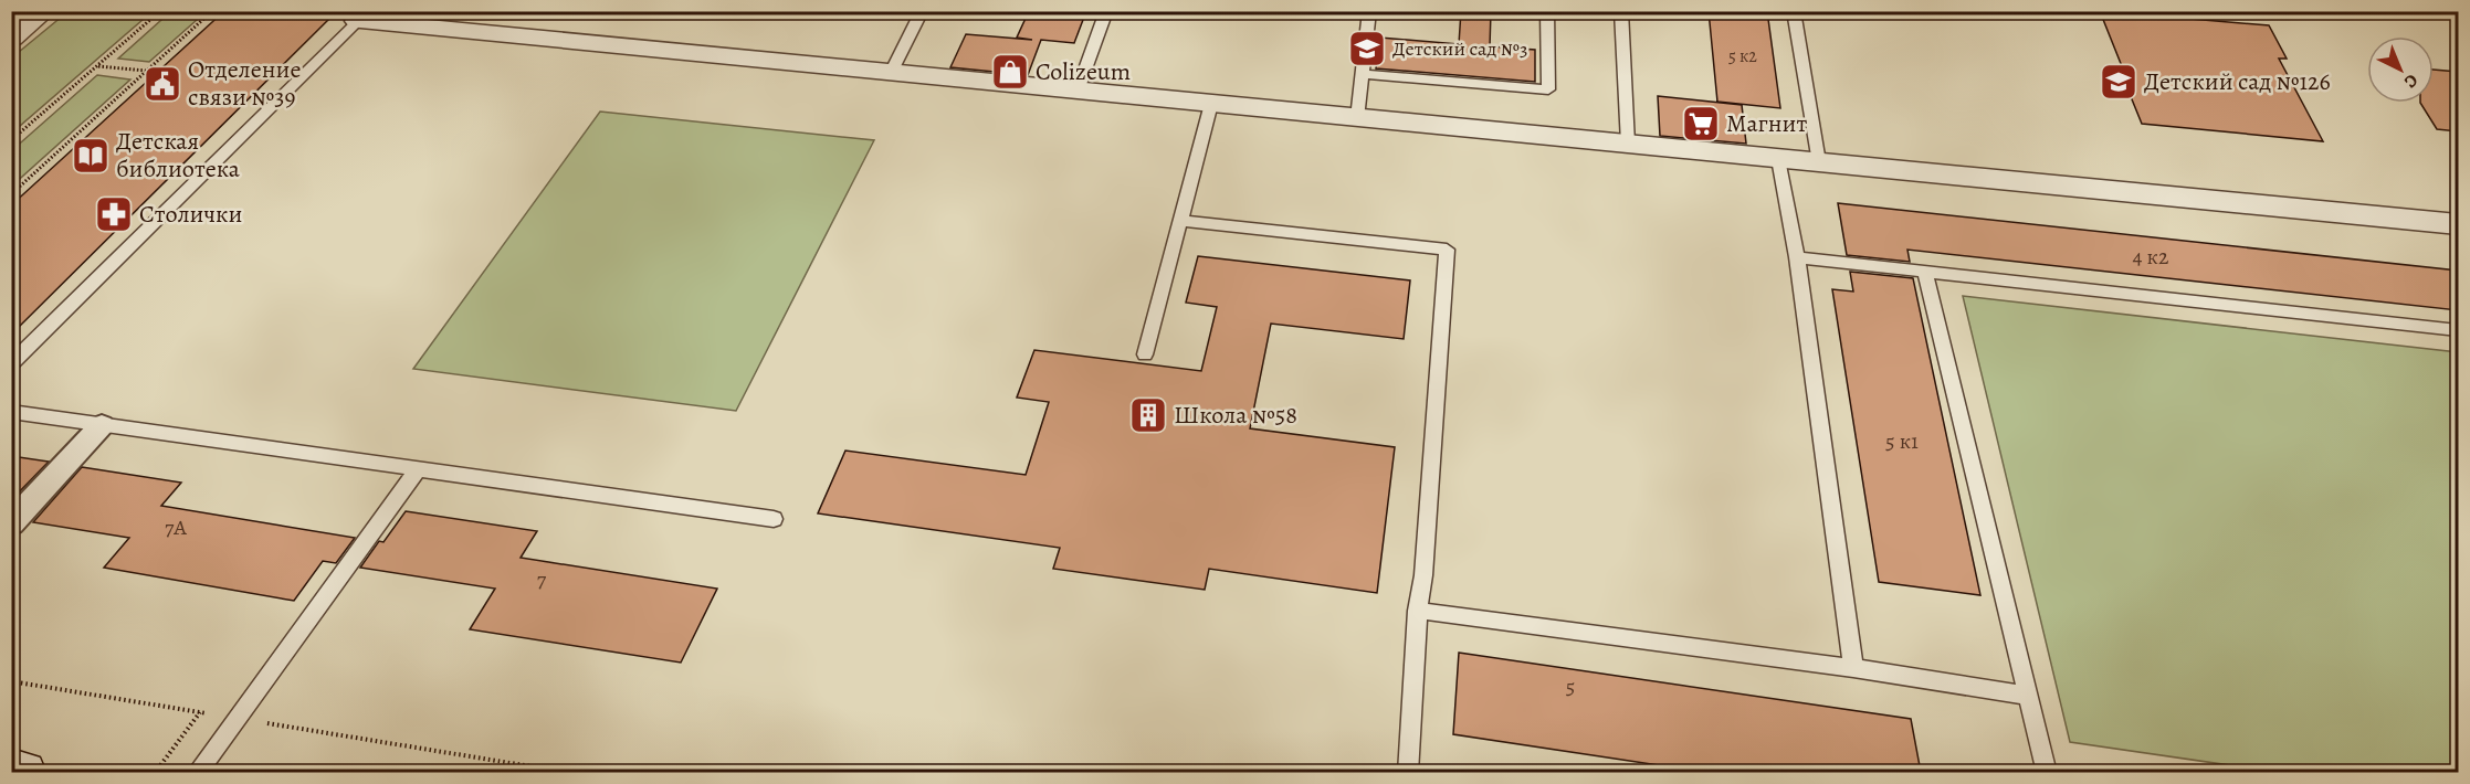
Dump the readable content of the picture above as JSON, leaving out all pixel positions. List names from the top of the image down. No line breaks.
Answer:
{"places":{"school or university":["Детский сад №3","Детский сад №126"],"shop":["Colizeum"],"public building":["Отделение связи №39"],"supermarket":["Магнит"],"library":["Детская библиотека"],"pharmacy":["Столички"],"building":["Школа №58"]},"house_numbers":["5 к2","4 к2","5 к1","7А","7","5"],"north":"bottom right"}
